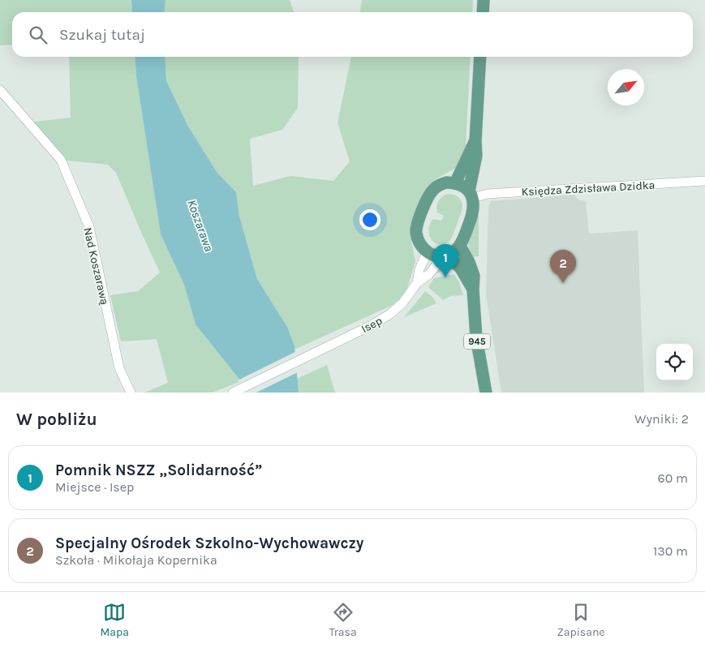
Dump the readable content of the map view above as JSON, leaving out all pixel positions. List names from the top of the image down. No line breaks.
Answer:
{"streets":{"main road":["945"],"street":["Księdza Zdzisława Dzidka","Nad Koszarawą","Isep"]},"crossings":[["Księdza Zdzisława Dzidka","Isep"],["Księdza Zdzisława Dzidka","945"],["Isep","945"]],"water":["Koszarawa"],"north":"top right","page":{"search":"Szukaj tutaj","pins":["1","2"],"heading":["W pobliżu","Wyniki: 2"],"list":[{"mark":"1","name":"Pomnik NSZZ „Solidarność”","note":"Miejsce · Isep","value":"60 m"},{"mark":"2","name":"Specjalny Ośrodek Szkolno-Wychowawczy","note":"Szkoła · Mikołaja Kopernika","value":"130 m"}],"nav":["Mapa","Trasa","Zapisane"]}}
